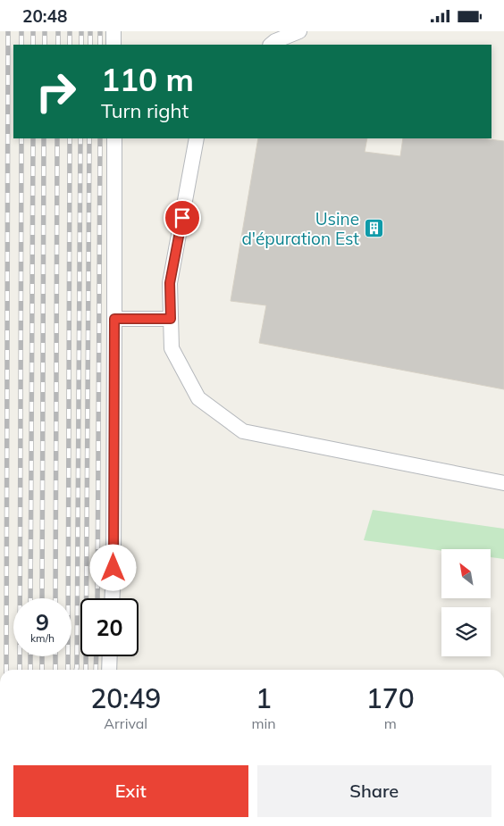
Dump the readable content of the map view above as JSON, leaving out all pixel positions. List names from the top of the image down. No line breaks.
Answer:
{"places":{"building":["Usine d'épuration Est"]},"north":"top left","page":{"status":"20:48","turn":["110 m","Turn right"],"speed":"9 km/h","limit":"20","eta":["20:49","Arrival","1","min","170","m"],"buttons":["Exit","Share"]}}
